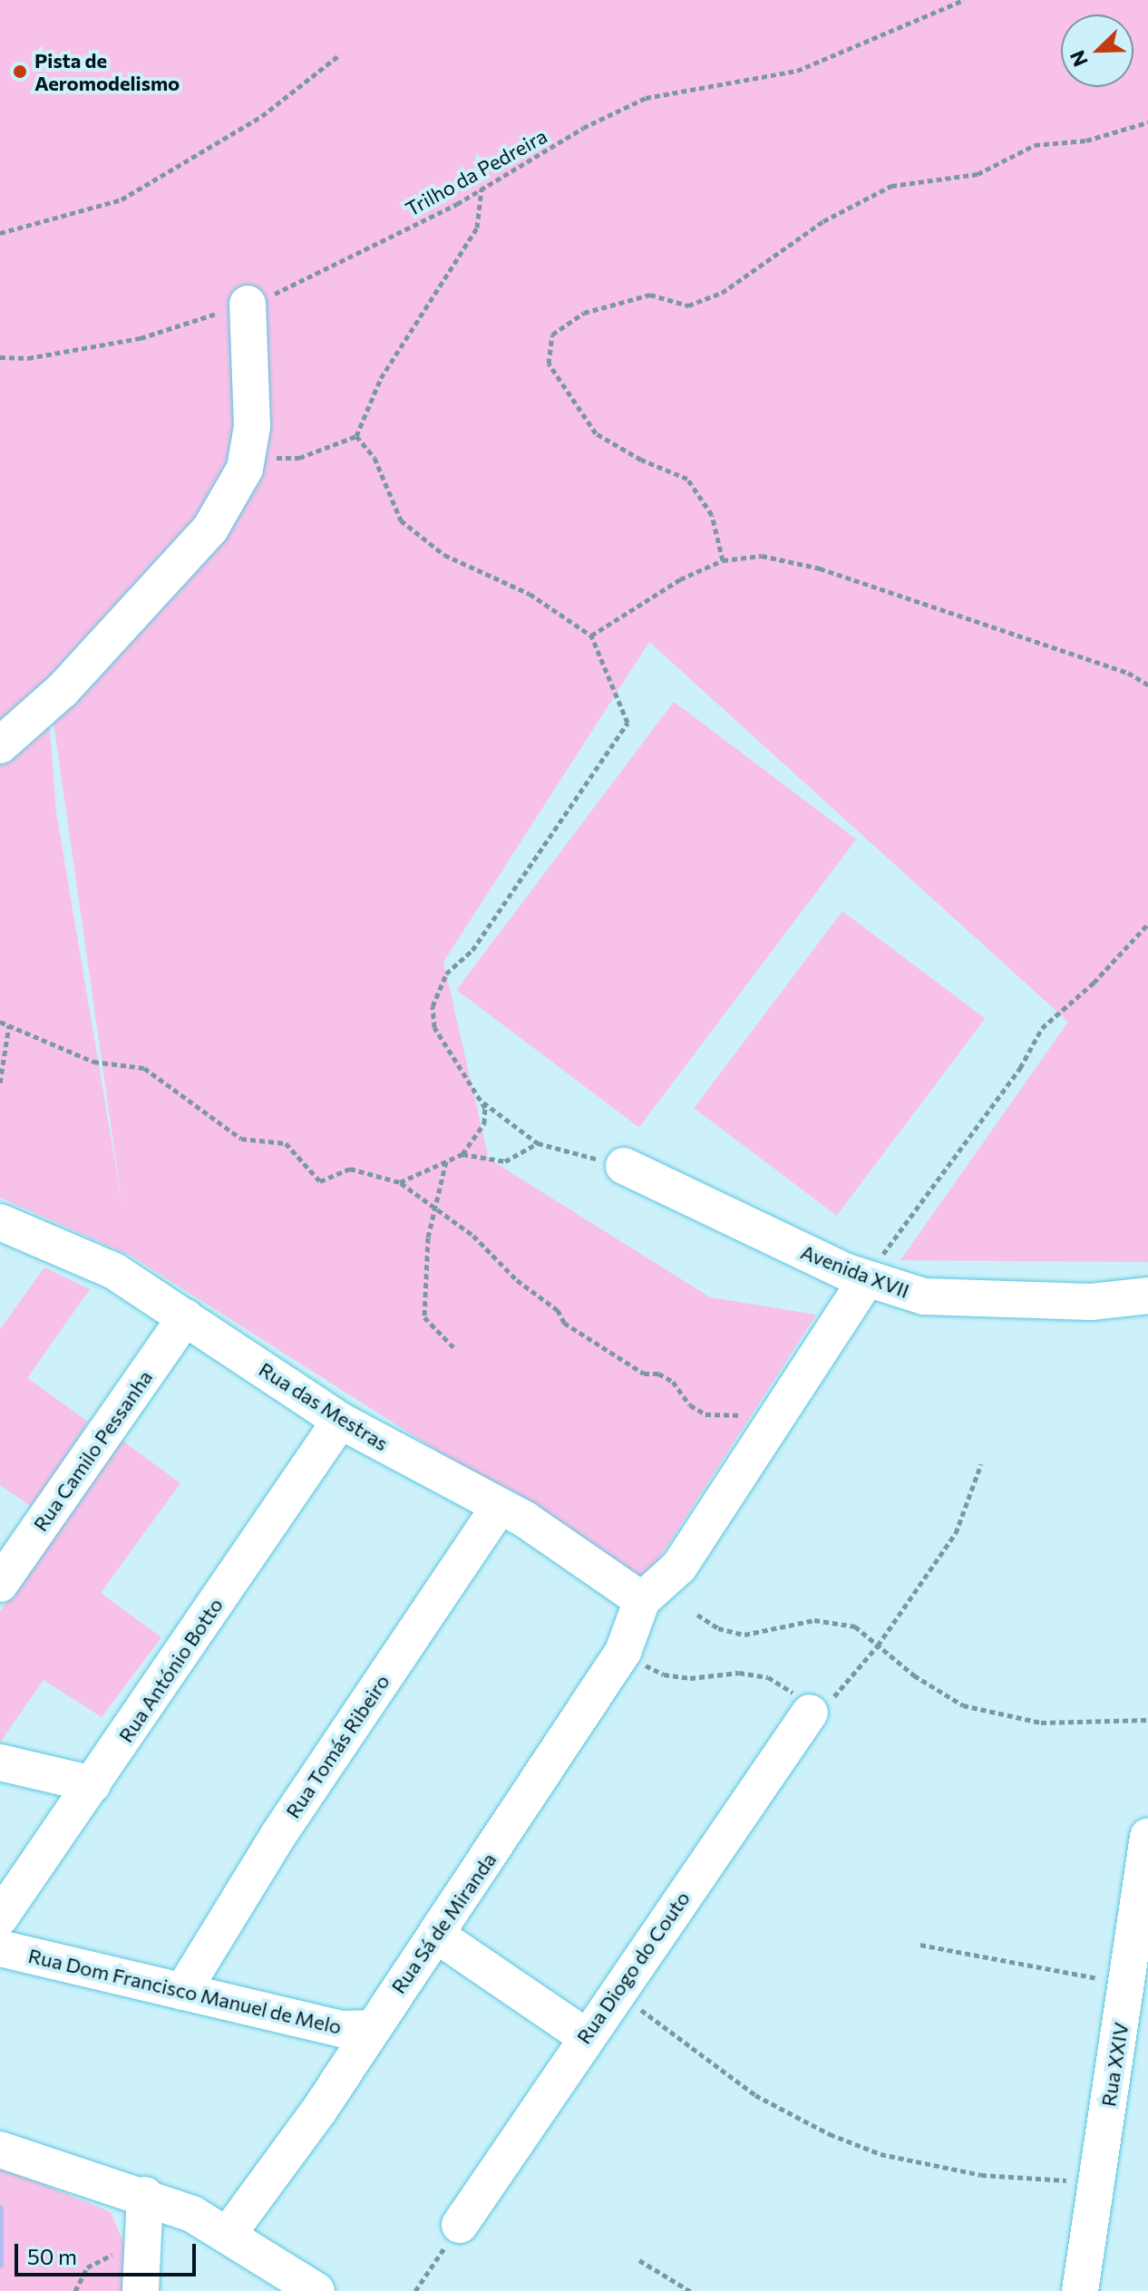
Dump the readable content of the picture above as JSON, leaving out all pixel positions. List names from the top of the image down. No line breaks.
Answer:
{"streets":{"street":["Avenida XVII","Rua das Mestras","Rua Camilo Pessanha","Rua António Botto","Rua Tomás Ribeiro","Rua Sá de Miranda","Rua Diogo do Couto","Rua Dom Francisco Manuel de Melo","Rua XXIV"],"path":["Trilho da Pedreira"]},"crossings":[["Rua das Mestras","Rua Camilo Pessanha"],["Rua das Mestras","Rua António Botto"],["Rua das Mestras","Rua Tomás Ribeiro"],["Rua das Mestras","Rua Sá de Miranda"],["Rua Tomás Ribeiro","Rua Dom Francisco Manuel de Melo"],["Rua Sá de Miranda","Rua Dom Francisco Manuel de Melo"]],"places":["Pista de Aeromodelismo"],"scale_bar":"50 m","north":"bottom left"}
